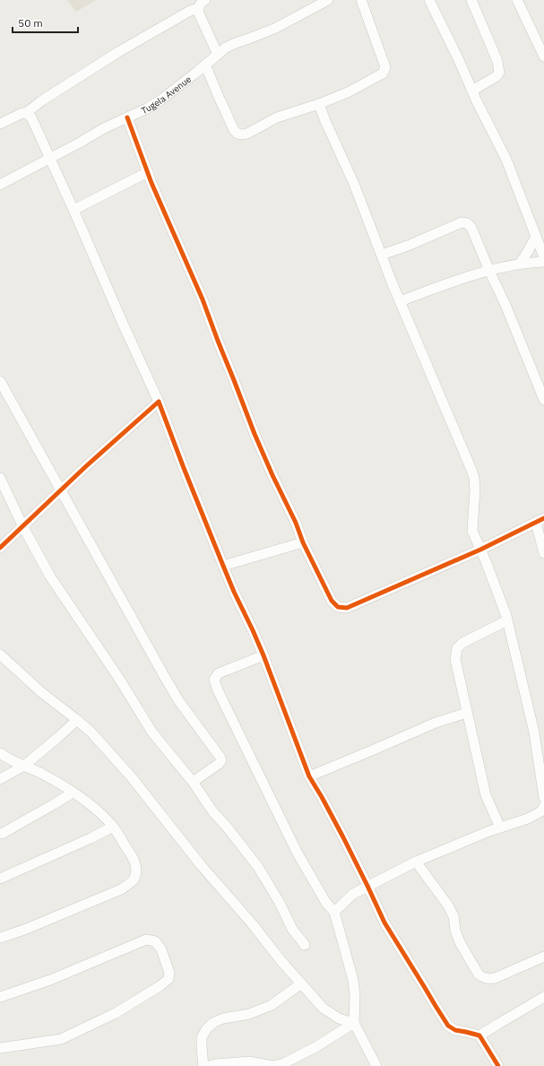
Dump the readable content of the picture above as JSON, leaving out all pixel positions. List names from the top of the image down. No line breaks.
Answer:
{"streets":{"street":["Tugela Avenue"]},"scale_bar":"50 m"}
